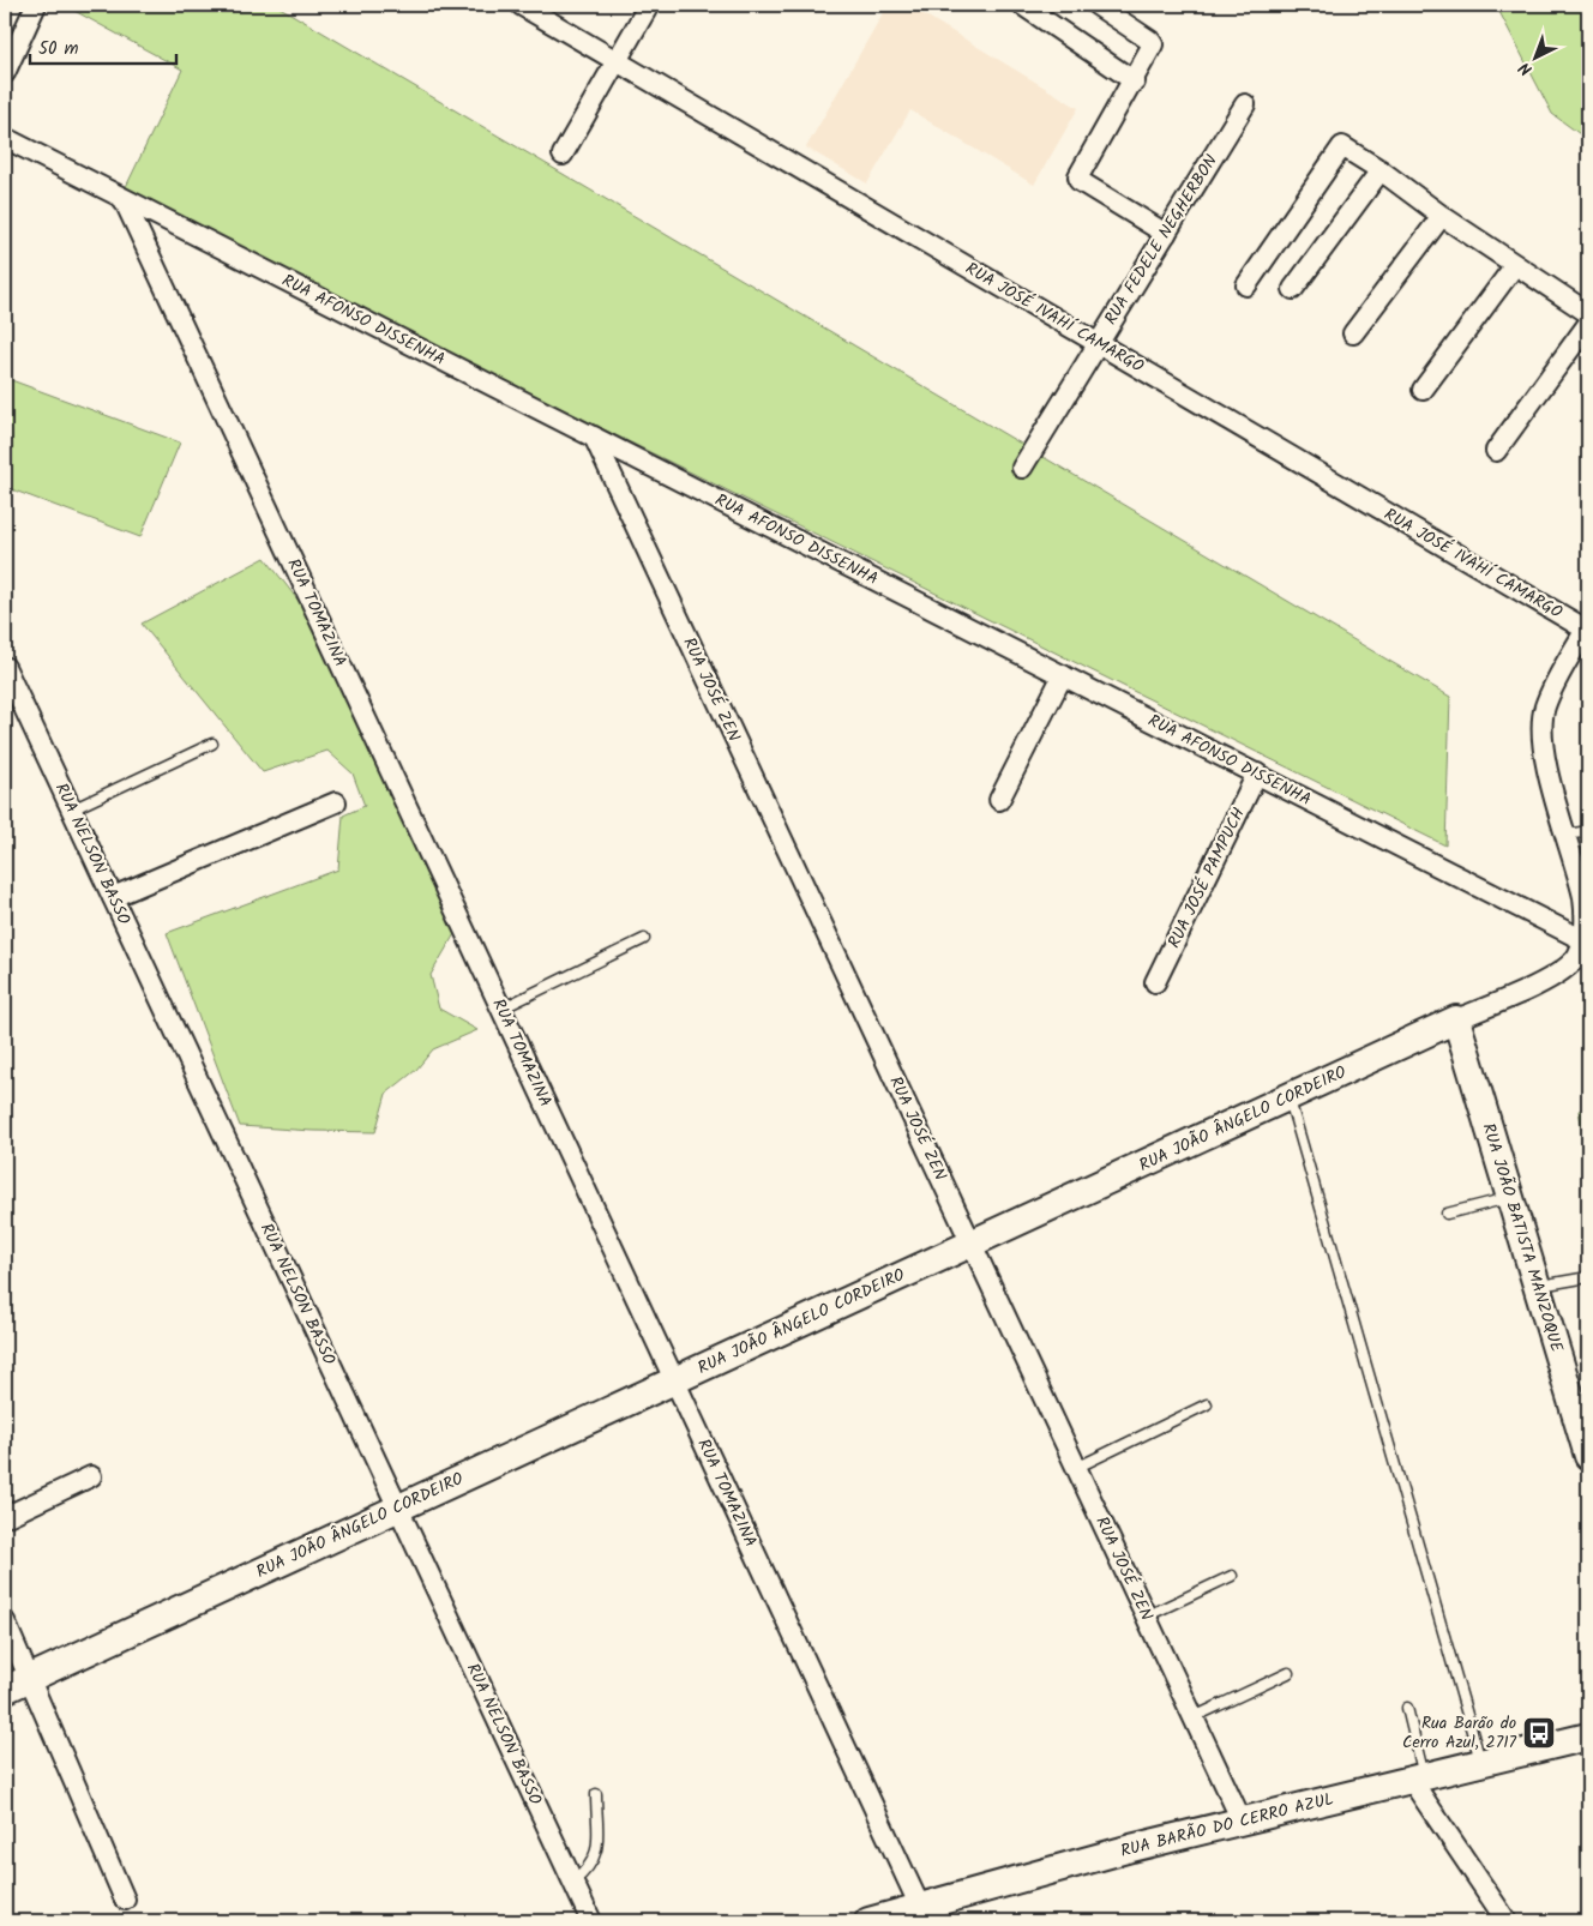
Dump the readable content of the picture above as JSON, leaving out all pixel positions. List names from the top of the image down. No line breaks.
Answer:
{"streets":{"street":["RUA FEDELE NEGHERBON","RUA JOSÉ IVAHÍ CAMARGO","RUA AFONSO DISSENHA","RUA TOMAZINA","RUA JOSÉ ZEN","RUA NELSON BASSO","RUA JOSÉ PAMPUCH","RUA JOÃO ÂNGELO CORDEIRO","RUA JOÃO BATISTA MANZOQUE","RUA BARÃO DO CERRO AZUL"]},"crossings":[["RUA FEDELE NEGHERBON","RUA JOSÉ IVAHÍ CAMARGO"],["RUA AFONSO DISSENHA","RUA TOMAZINA"],["RUA AFONSO DISSENHA","RUA JOSÉ ZEN"],["RUA AFONSO DISSENHA","RUA JOSÉ PAMPUCH"],["RUA AFONSO DISSENHA","RUA JOÃO ÂNGELO CORDEIRO"],["RUA TOMAZINA","RUA JOÃO ÂNGELO CORDEIRO"],["RUA TOMAZINA","RUA BARÃO DO CERRO AZUL"],["RUA JOSÉ ZEN","RUA JOÃO ÂNGELO CORDEIRO"],["RUA JOSÉ ZEN","RUA BARÃO DO CERRO AZUL"],["RUA NELSON BASSO","RUA JOÃO ÂNGELO CORDEIRO"],["RUA JOÃO ÂNGELO CORDEIRO","RUA JOÃO BATISTA MANZOQUE"]],"places":{"bus stop":["Rua Barão do Cerro Azul, 2717"]},"scale_bar":"50 m","north":"bottom left"}
